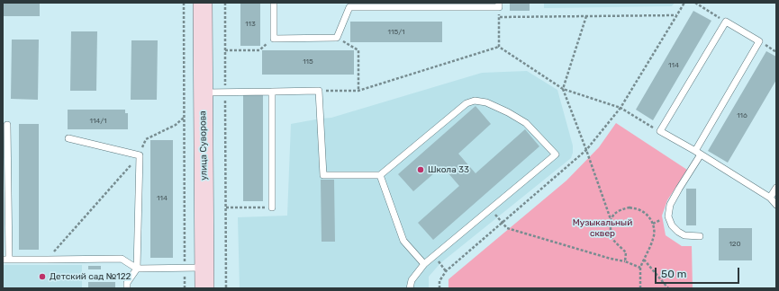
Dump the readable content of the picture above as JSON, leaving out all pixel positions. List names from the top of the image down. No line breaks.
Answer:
{"streets":{"main road":["улица Суворова"]},"parks":["Музыкальный сквер"],"places":["Школа 33","Детский сад №122"],"house_numbers":["113","115/1","115","114","116","114/1","114","120"],"scale_bar":"50 m"}
